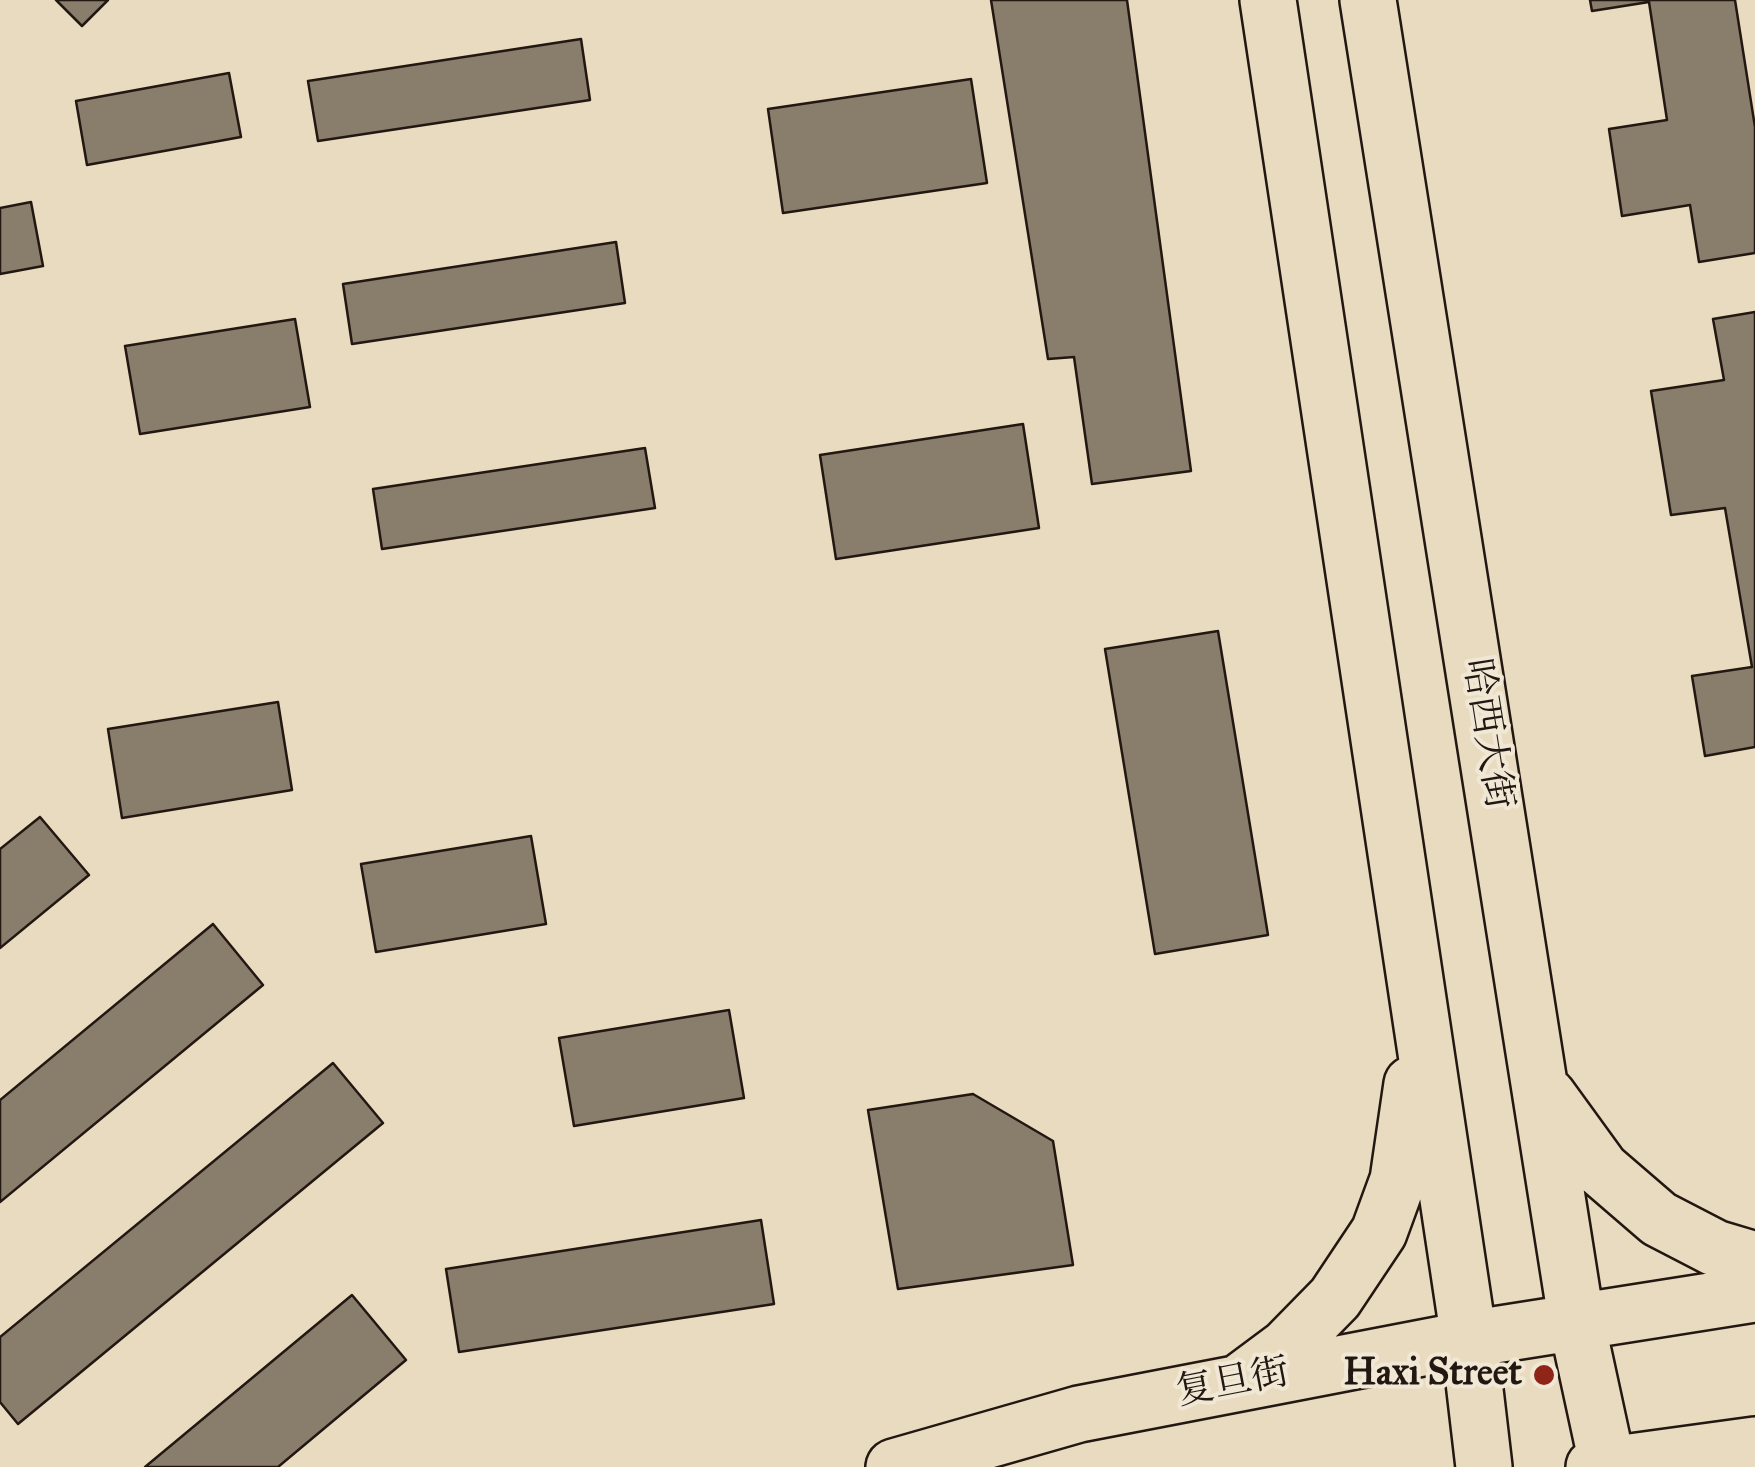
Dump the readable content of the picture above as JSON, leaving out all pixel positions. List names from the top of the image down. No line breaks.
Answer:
{"streets":{"main road":["哈西大街","复旦街"]},"crossings":[["哈西大街","复旦街"]],"places":["Haxi Street"]}
